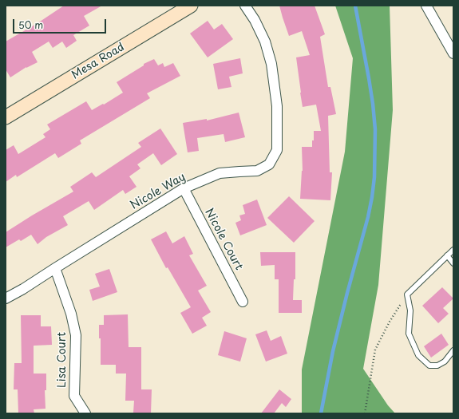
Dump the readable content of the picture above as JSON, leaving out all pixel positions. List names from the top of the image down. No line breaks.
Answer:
{"streets":{"street":["Mesa Road","Nicole Way","Nicole Court","Lisa Court"]},"crossings":[["Nicole Way","Nicole Court"],["Nicole Way","Lisa Court"]],"scale_bar":"50 m"}
